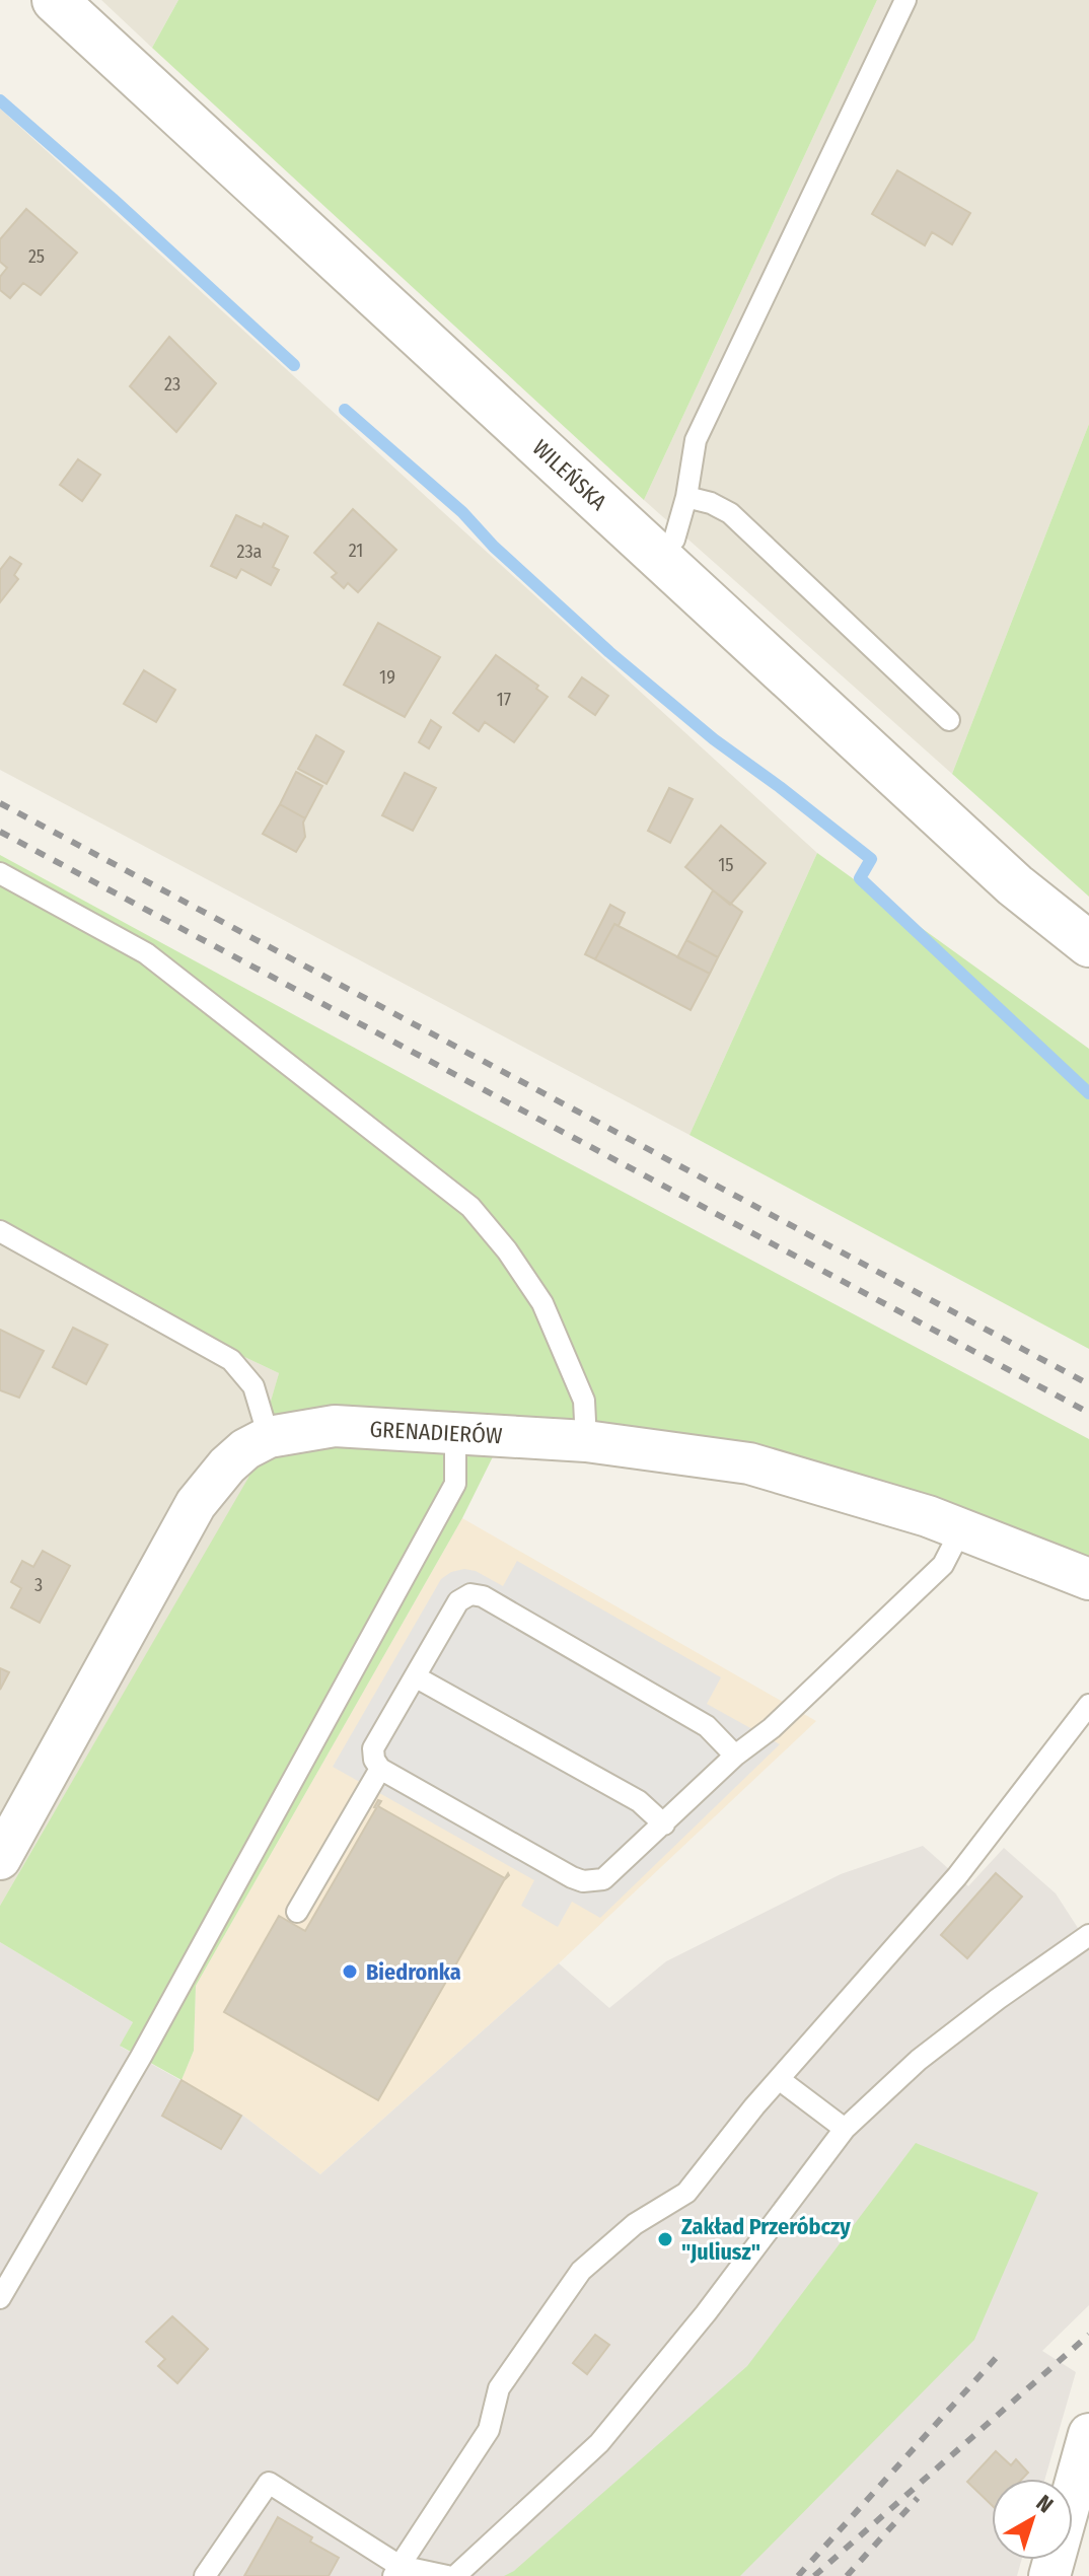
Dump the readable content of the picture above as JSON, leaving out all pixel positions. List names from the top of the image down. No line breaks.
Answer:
{"streets":{"street":["WILEŃSKA","GRENADIERÓW"]},"places":["Biedronka","Zakład Przeróbczy \"Juliusz\""],"house_numbers":["25","23","21","23a","19","17","15","3"],"north":"top right"}
